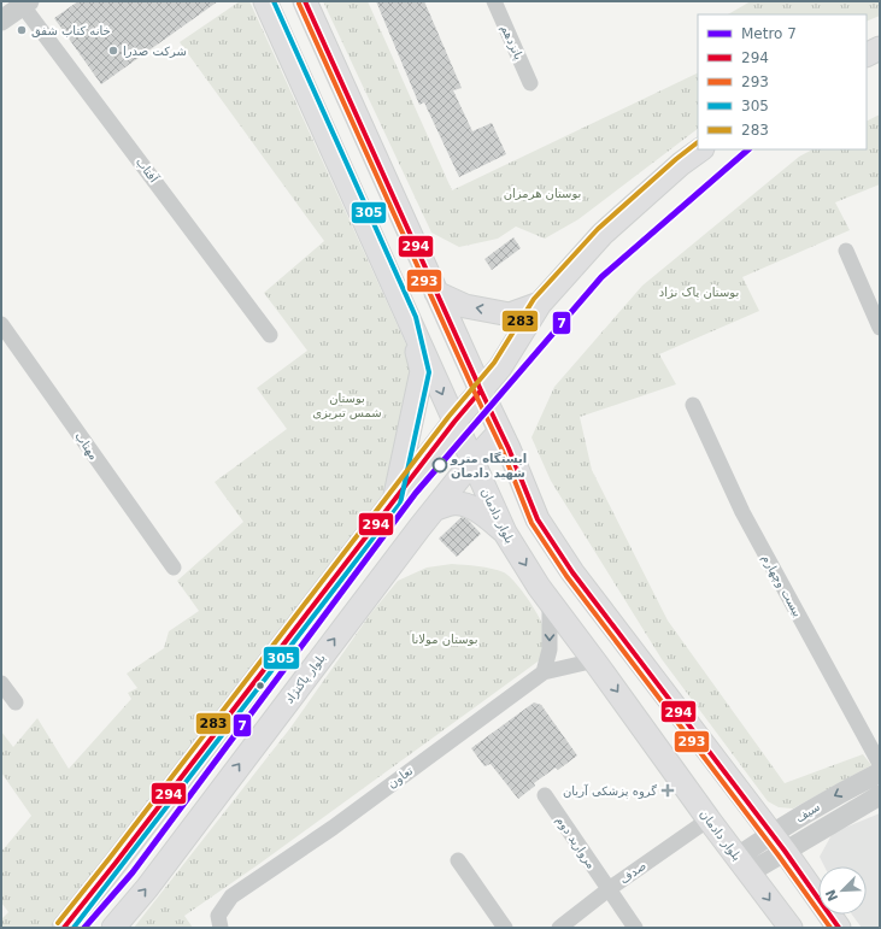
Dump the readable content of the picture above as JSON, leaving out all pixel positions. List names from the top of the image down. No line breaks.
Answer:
{"streets":{"main road":["بلوار دادمان","بلوار پاکنژاد"],"street":["پانزدهم","آفتاب","مهتاب","بیست وچهارم","تعاون","سیف","مروارید دوم","صدف"]},"crossings":[["بلوار دادمان","بلوار پاکنژاد"],["بلوار دادمان","تعاون"],["بلوار دادمان","سیف"],["بلوار دادمان","صدف"],["مروارید دوم","صدف"]],"parks":["بوستان هرمزان","بوستان پاک نژاد","بوستان شمس تبریزی","بوستان مولانا"],"places":{"other":["خانه کتاب شفق","شرکت صدرا","ایستگاه مترو شهید دادمان"],"health":["گروه پزشکی آریان"]},"lines":["transit line 294","transit line 305","transit line 293","transit line 283","metro line 7"],"legend":["Metro 7","294","293","305","283"],"north":"bottom left"}
